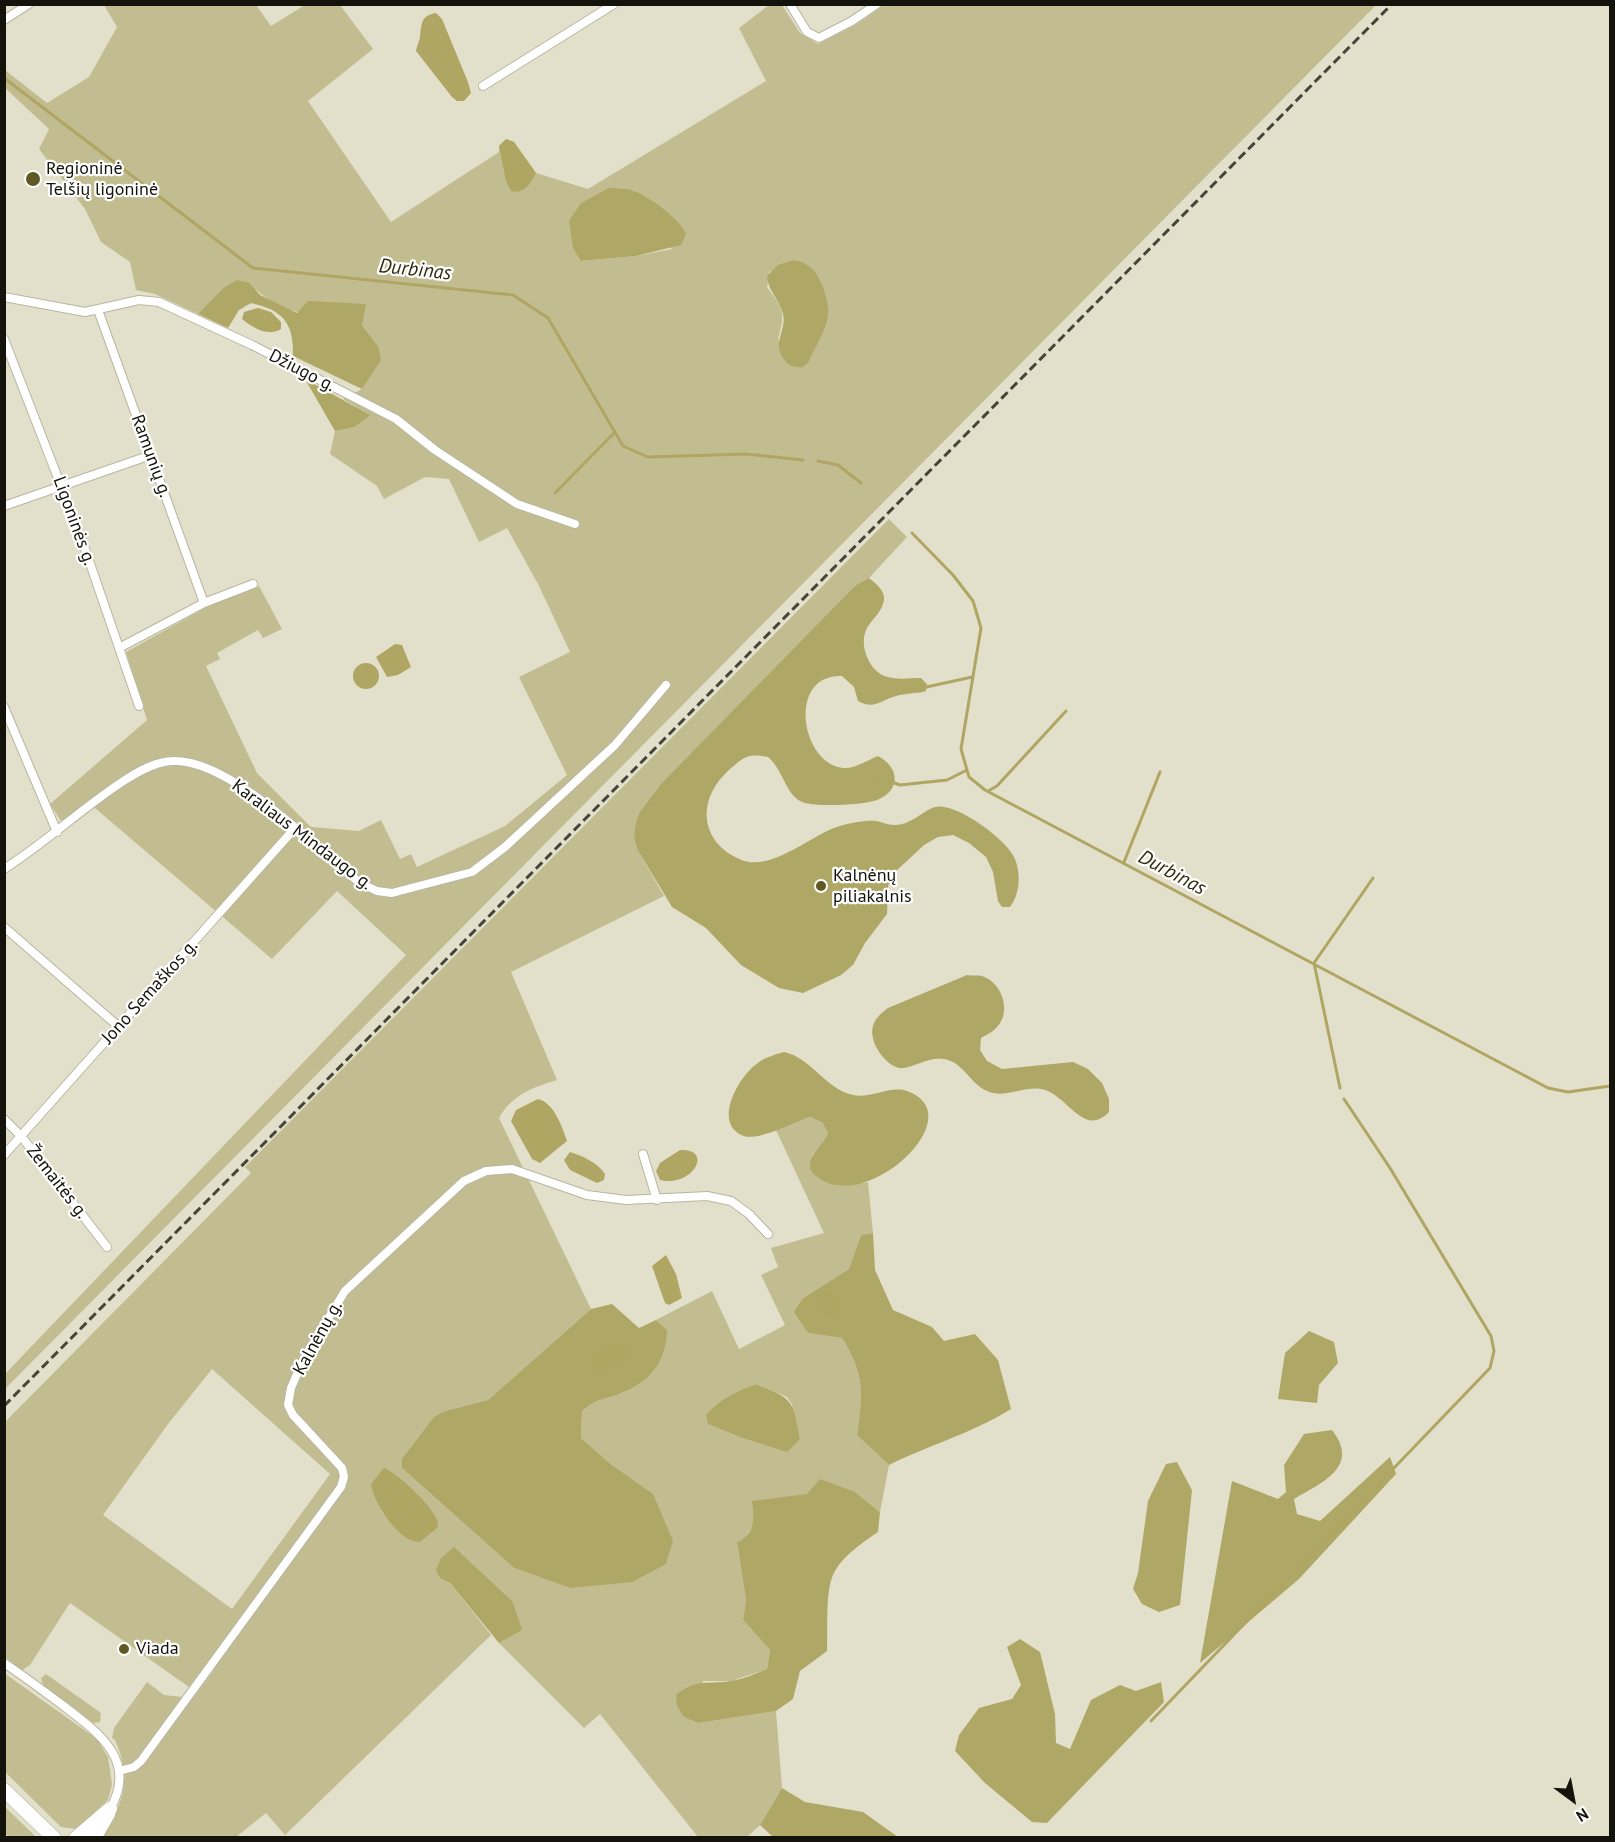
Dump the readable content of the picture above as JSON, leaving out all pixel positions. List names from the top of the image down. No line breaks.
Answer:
{"streets":{"street":["Džiugo g.","Ramunių g.","Ligoninės g.","Karaliaus Mindaugo g.","Jono Semaškos g.","Žemaitės g.","Kalnėnų g."]},"crossings":[["Džiugo g.","Ramunių g."],["Karaliaus Mindaugo g.","Jono Semaškos g."],["Jono Semaškos g.","Žemaitės g."]],"water":["Durbinas"],"places":["Regioninė Telšių ligoninė","Kalnėnų piliakalnis","Viada"],"north":"bottom right"}
